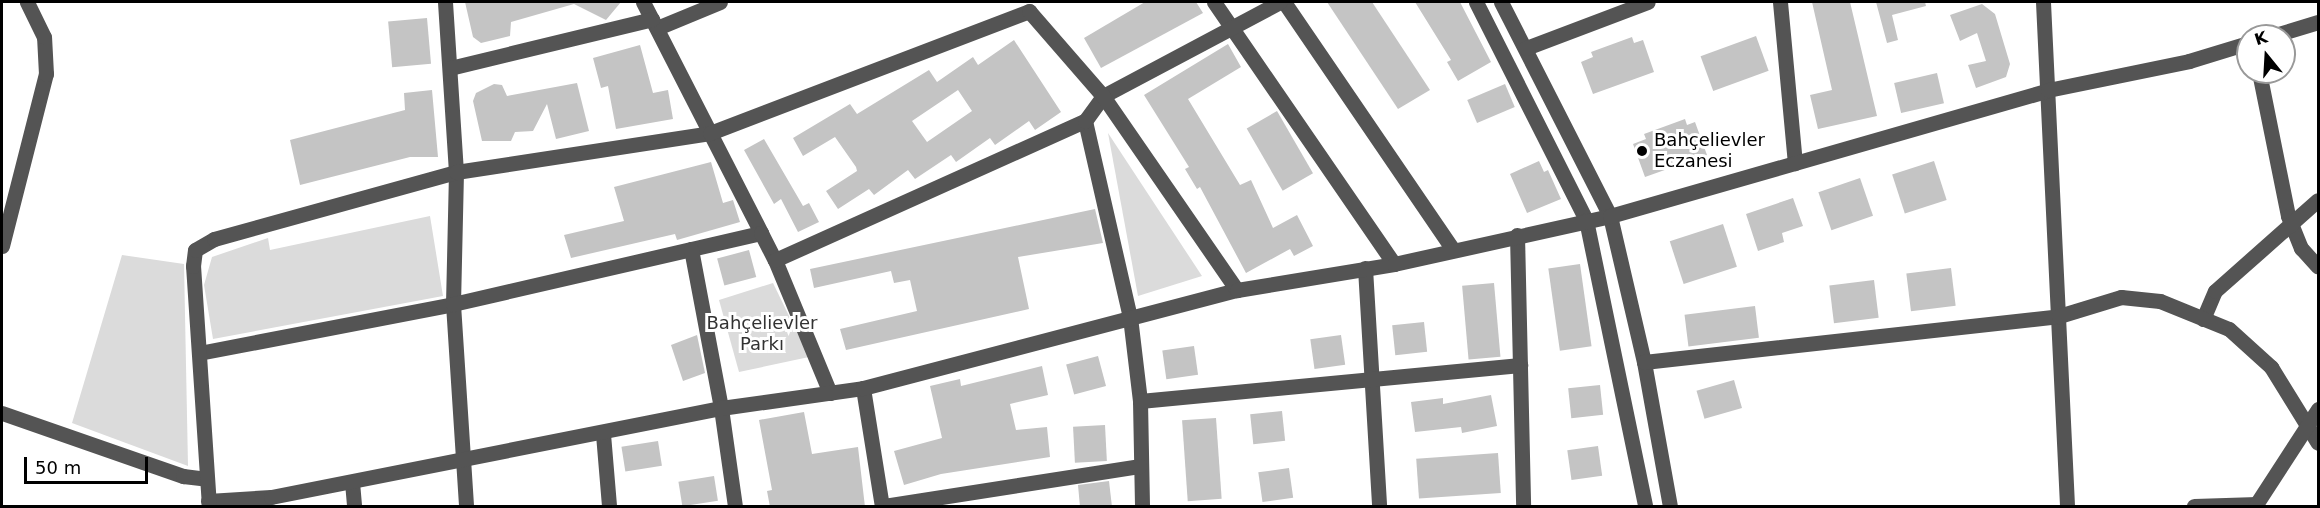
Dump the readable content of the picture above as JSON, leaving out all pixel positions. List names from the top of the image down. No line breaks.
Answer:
{"parks":["Bahçelievler Parkı"],"places":["Bahçelievler Eczanesi"],"scale_bar":"50 m","north":"top"}
